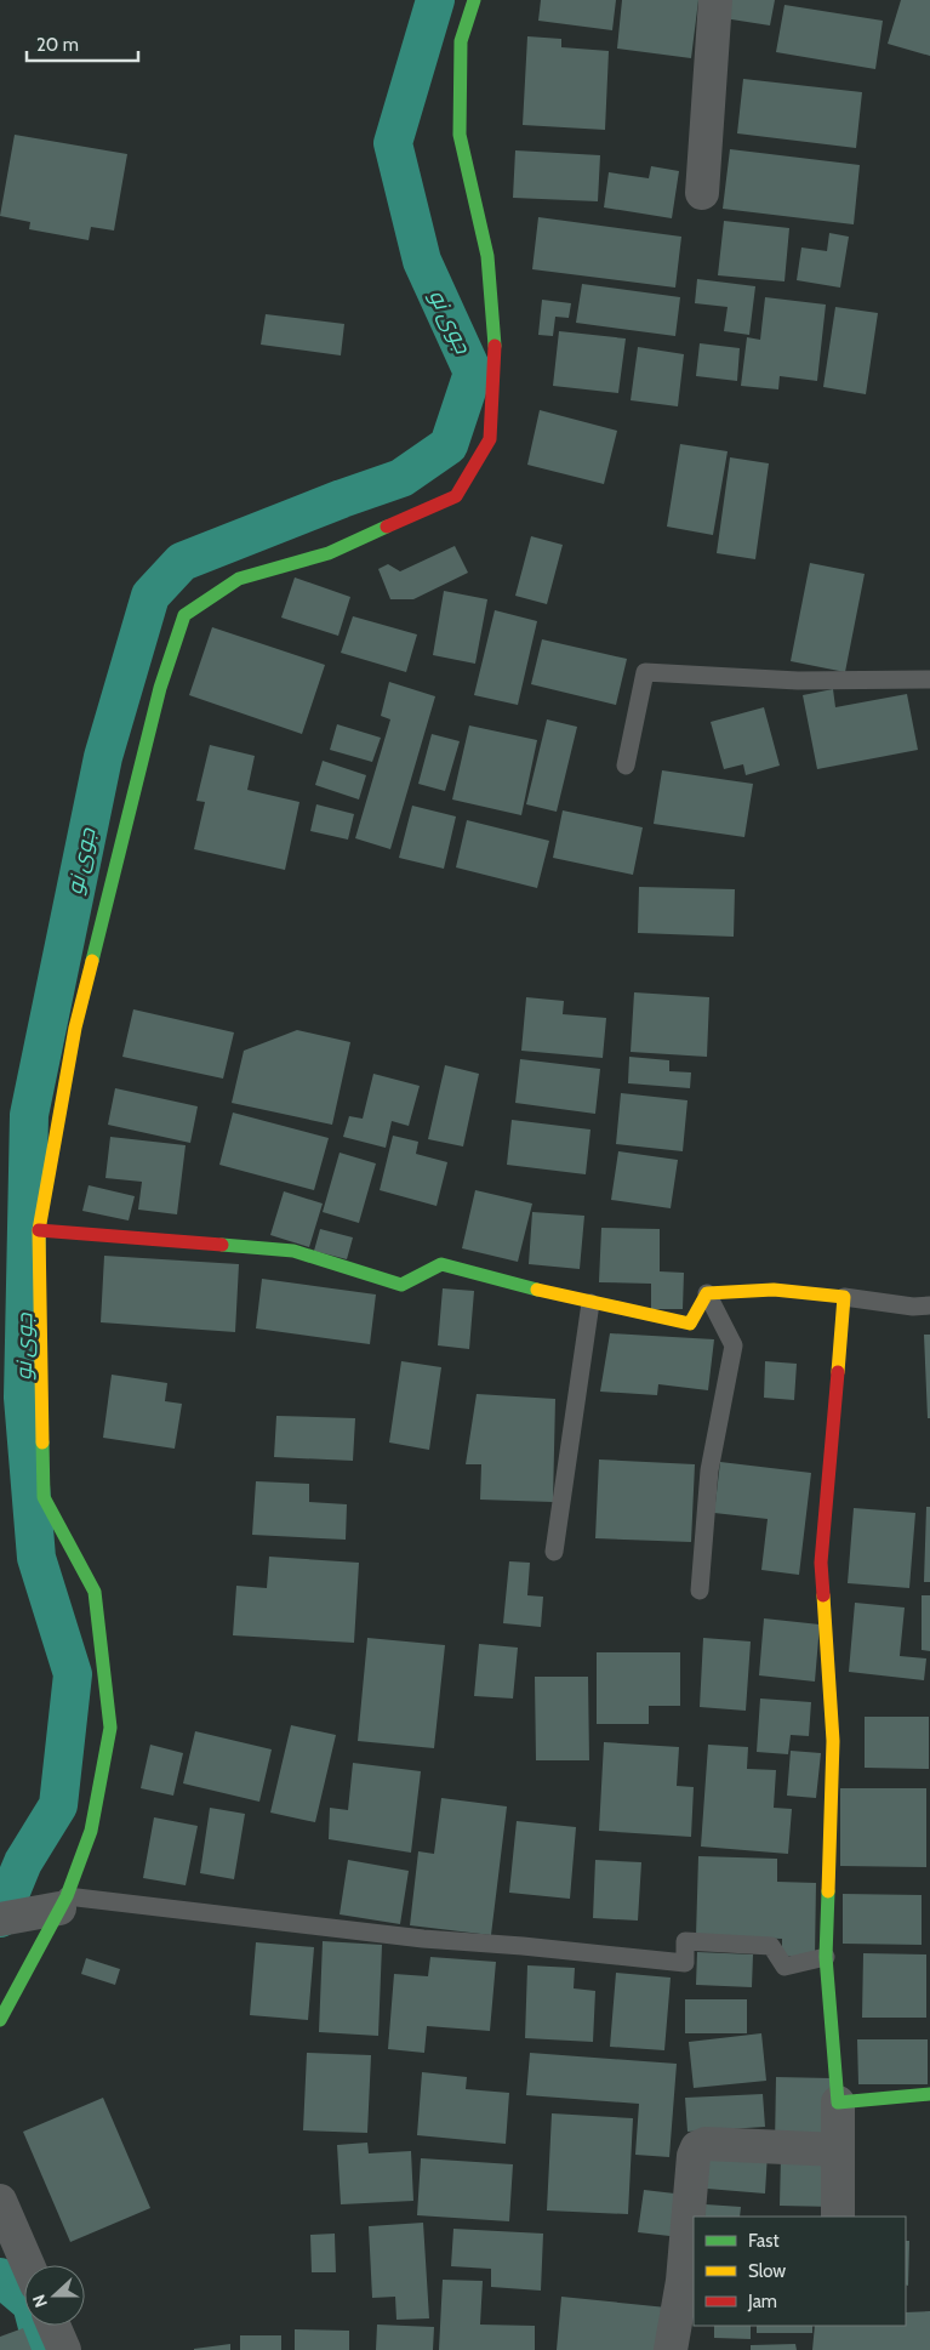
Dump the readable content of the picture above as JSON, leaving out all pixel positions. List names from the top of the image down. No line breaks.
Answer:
{"water":["جوی نو"],"legend":["Fast","Slow","Jam"],"scale_bar":"20 m","north":"left"}
